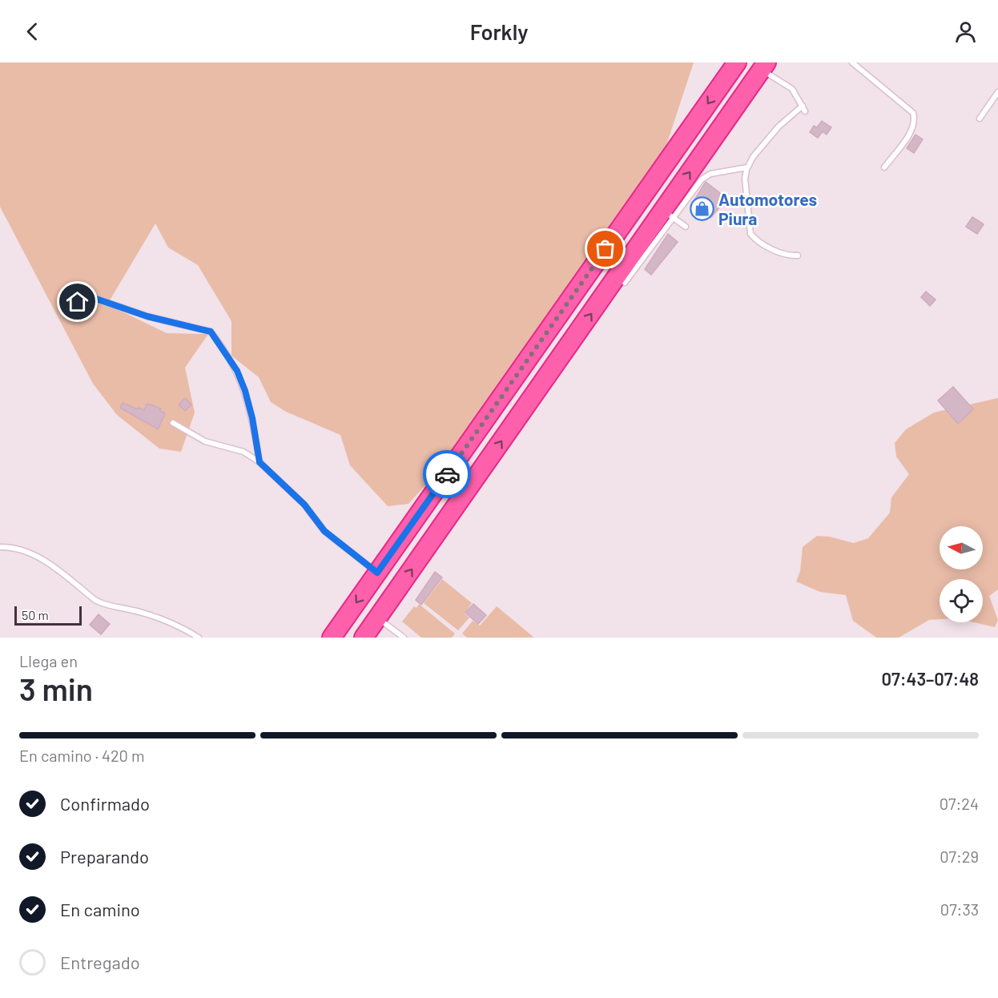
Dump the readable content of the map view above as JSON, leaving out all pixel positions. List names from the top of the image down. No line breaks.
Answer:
{"places":{"shop":["Automotores Piura"]},"scale_bar":"50 m","north":"left","page":{"header":"Forkly","scale":"50 m","heading":["3 min","Llega en","07:43–07:48"],"bar":"En camino · 420 m","list":[["Confirmado","07:24"],["Preparando","07:29"],["En camino","07:33"],"Entregado"]}}
